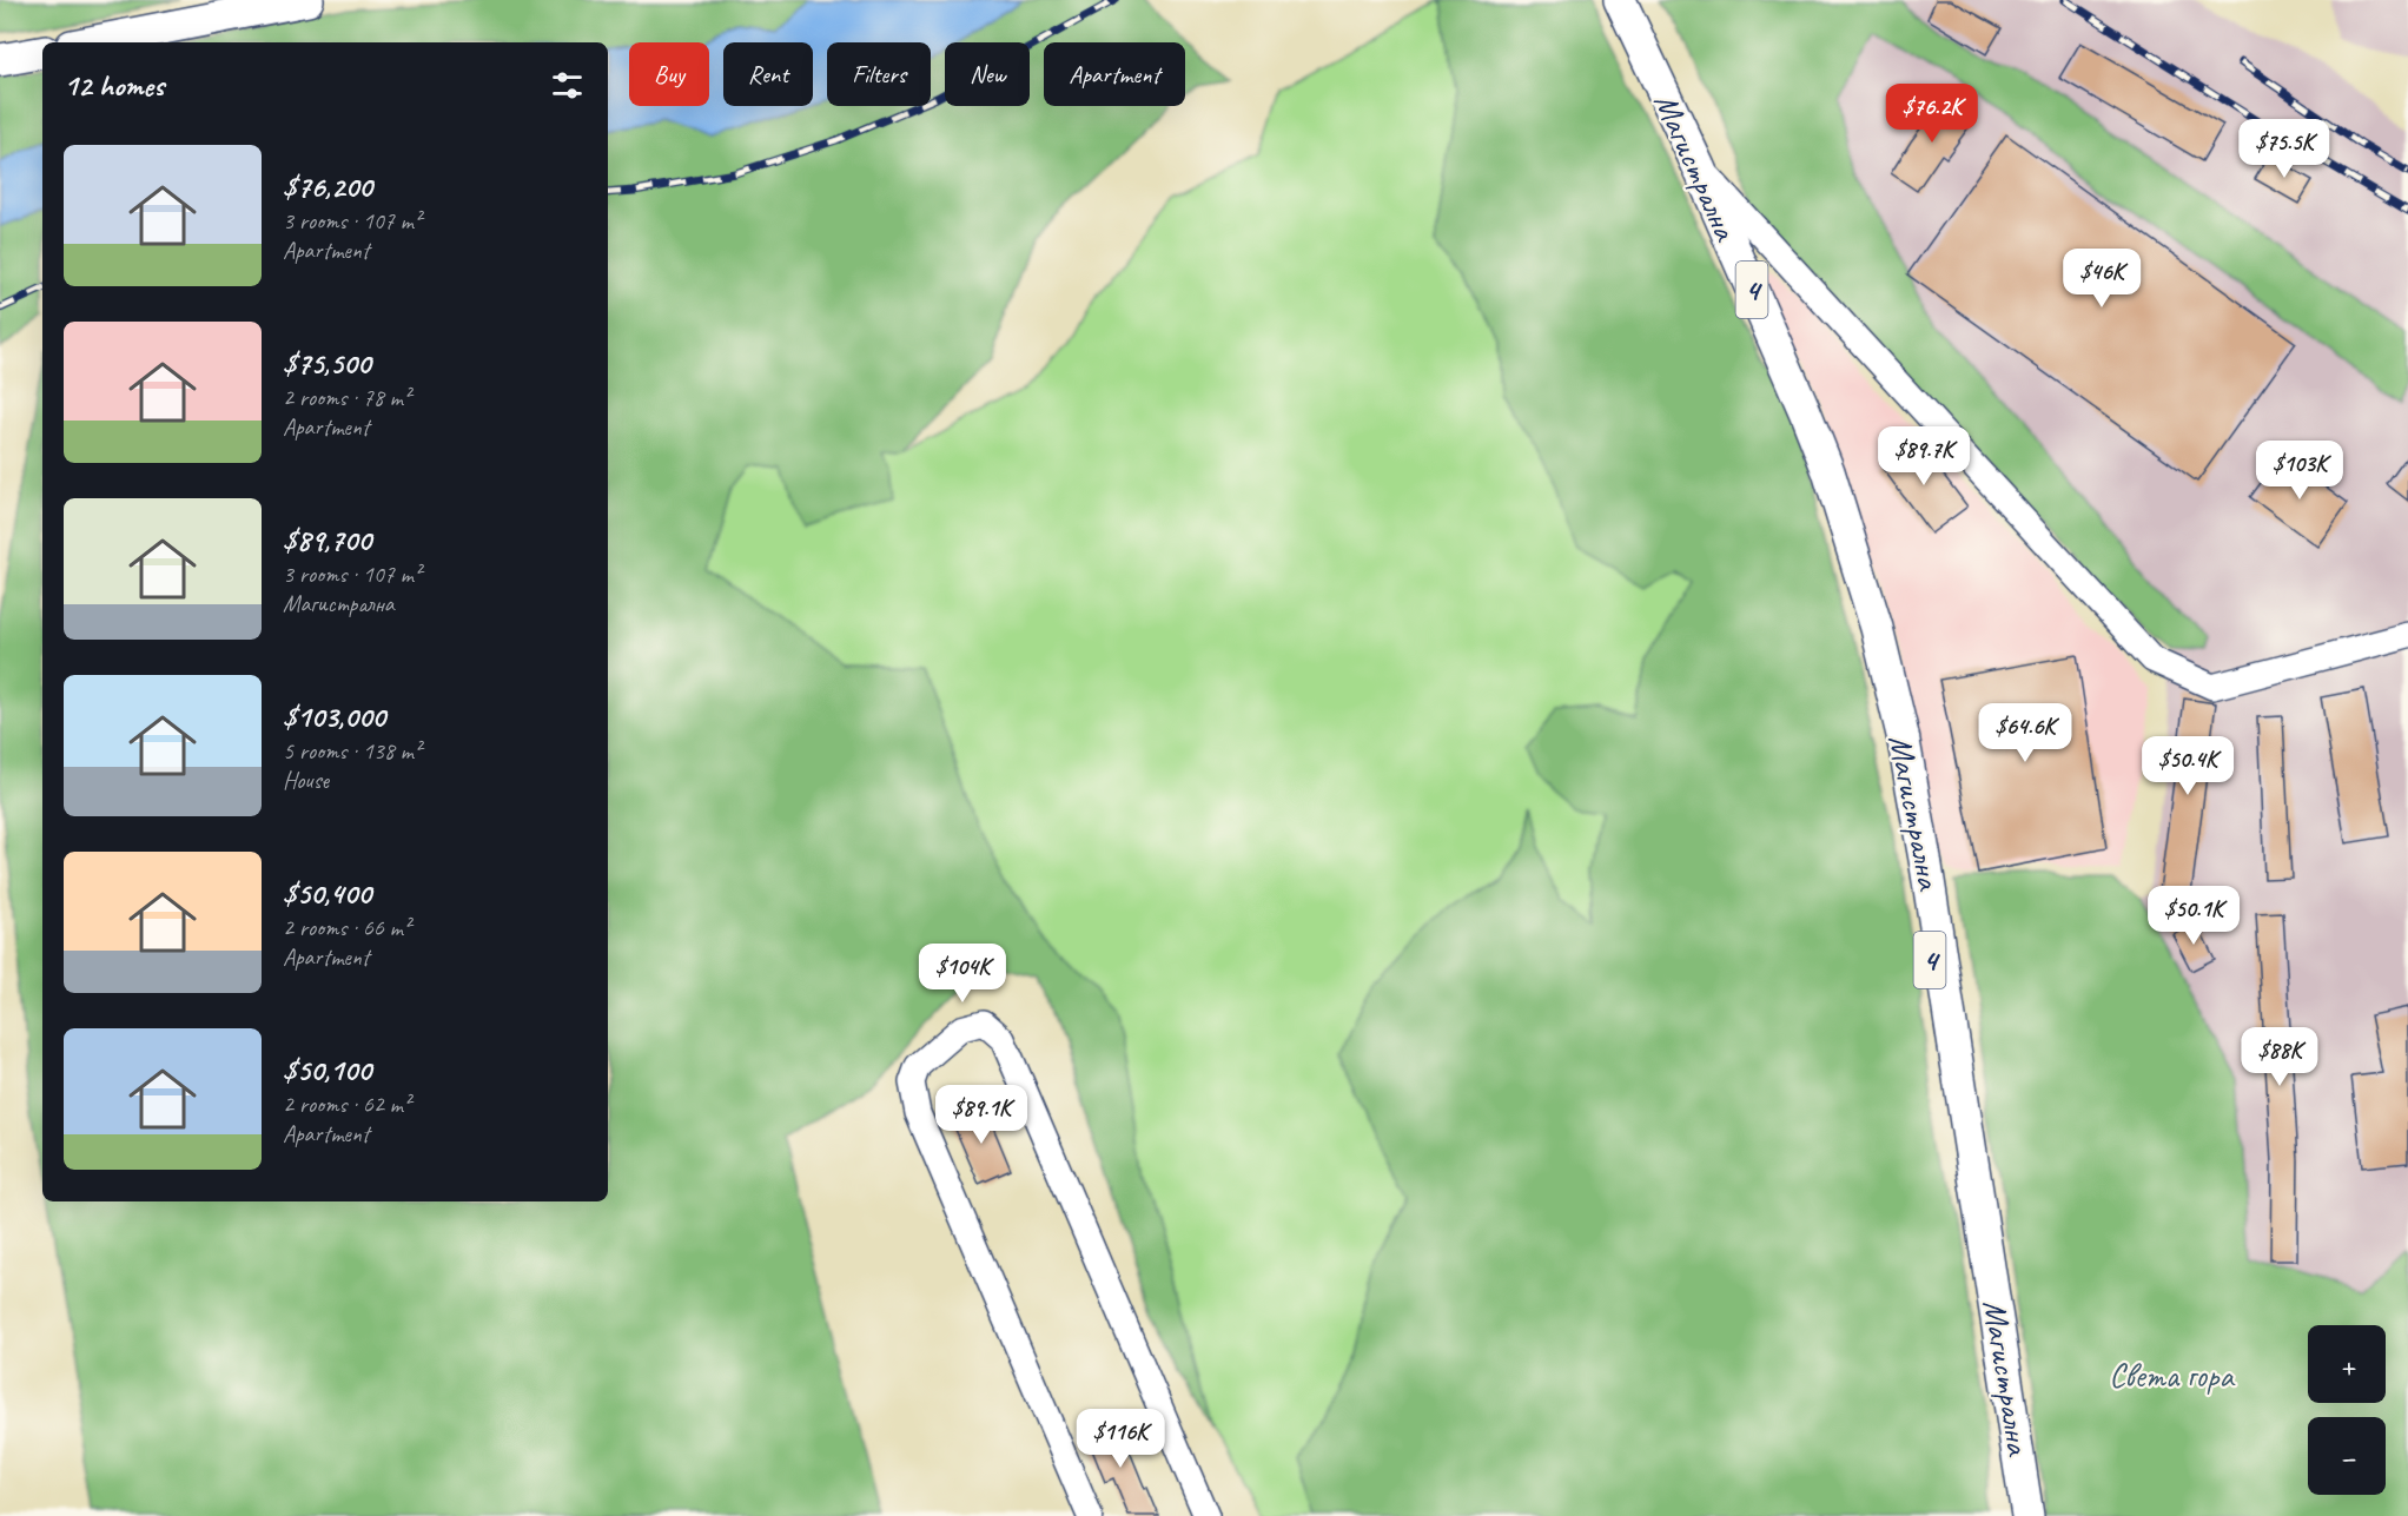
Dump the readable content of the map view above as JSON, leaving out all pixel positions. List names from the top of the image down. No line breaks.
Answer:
{"streets":{"main road":["Магистрална","4"]},"parks":["Света гора"],"page":{"chip":["Buy","Rent","Filters","New","Apartment"],"heading":"12 homes","price":["$76.2K","$75.5K","$46K","$89.7K","$103K","$64.6K","$50.4K","$50.1K","$104K","$88K","$89.1K","$116K"],"list":[{"name":"$76,200","note":"3 rooms · 107 m² · Apartment"},{"name":"$75,500","note":"2 rooms · 78 m² · Apartment"},{"name":"$89,700","note":"3 rooms · 107 m² · Магистрална"},{"name":"$103,000","note":"5 rooms · 138 m² · House"},{"name":"$50,400","note":"2 rooms · 66 m² · Apartment"},{"name":"$50,100","note":"2 rooms · 62 m² · Apartment"}],"map_buttons":["+","−"]}}
